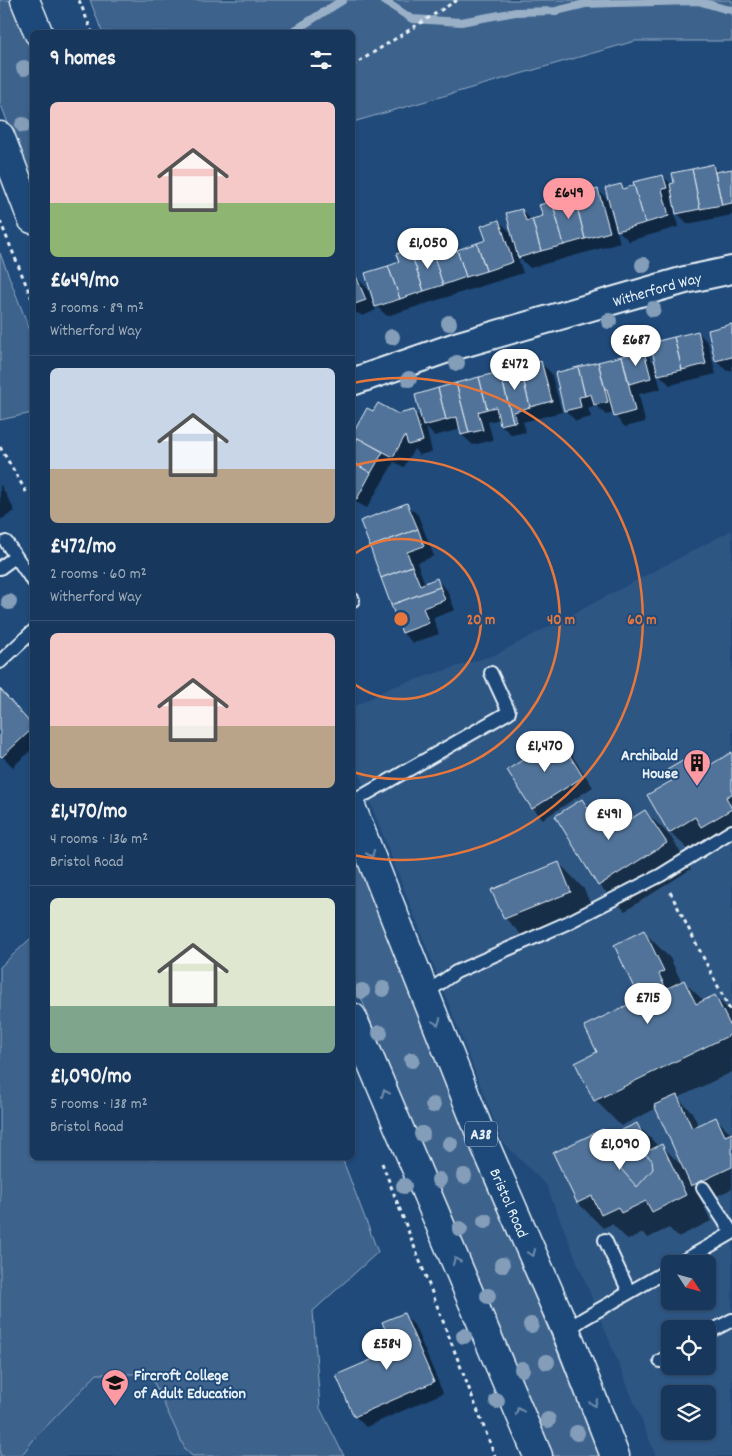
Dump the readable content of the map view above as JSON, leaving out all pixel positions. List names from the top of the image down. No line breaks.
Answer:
{"streets":{"highway":["A38","Bristol Road"],"street":["Witherford Way"]},"places":{"building":["Archibald House"],"school or university":["Fircroft College of Adult Education"]},"north":"bottom right","page":{"heading":"9 homes","list":[{"name":"£649/mo","note":"3 rooms · 89 m² · Witherford Way"},{"name":"£472/mo","note":"2 rooms · 60 m² · Witherford Way"},{"name":"£1,470/mo","note":"4 rooms · 136 m² · Bristol Road"},{"name":"£1,090/mo","note":"5 rooms · 138 m² · Bristol Road"}],"price":["£649","£1,050","£687","£472","£1,470","£491","£715","£1,090","£584"]},"rings":["20 m","40 m","60 m"]}
